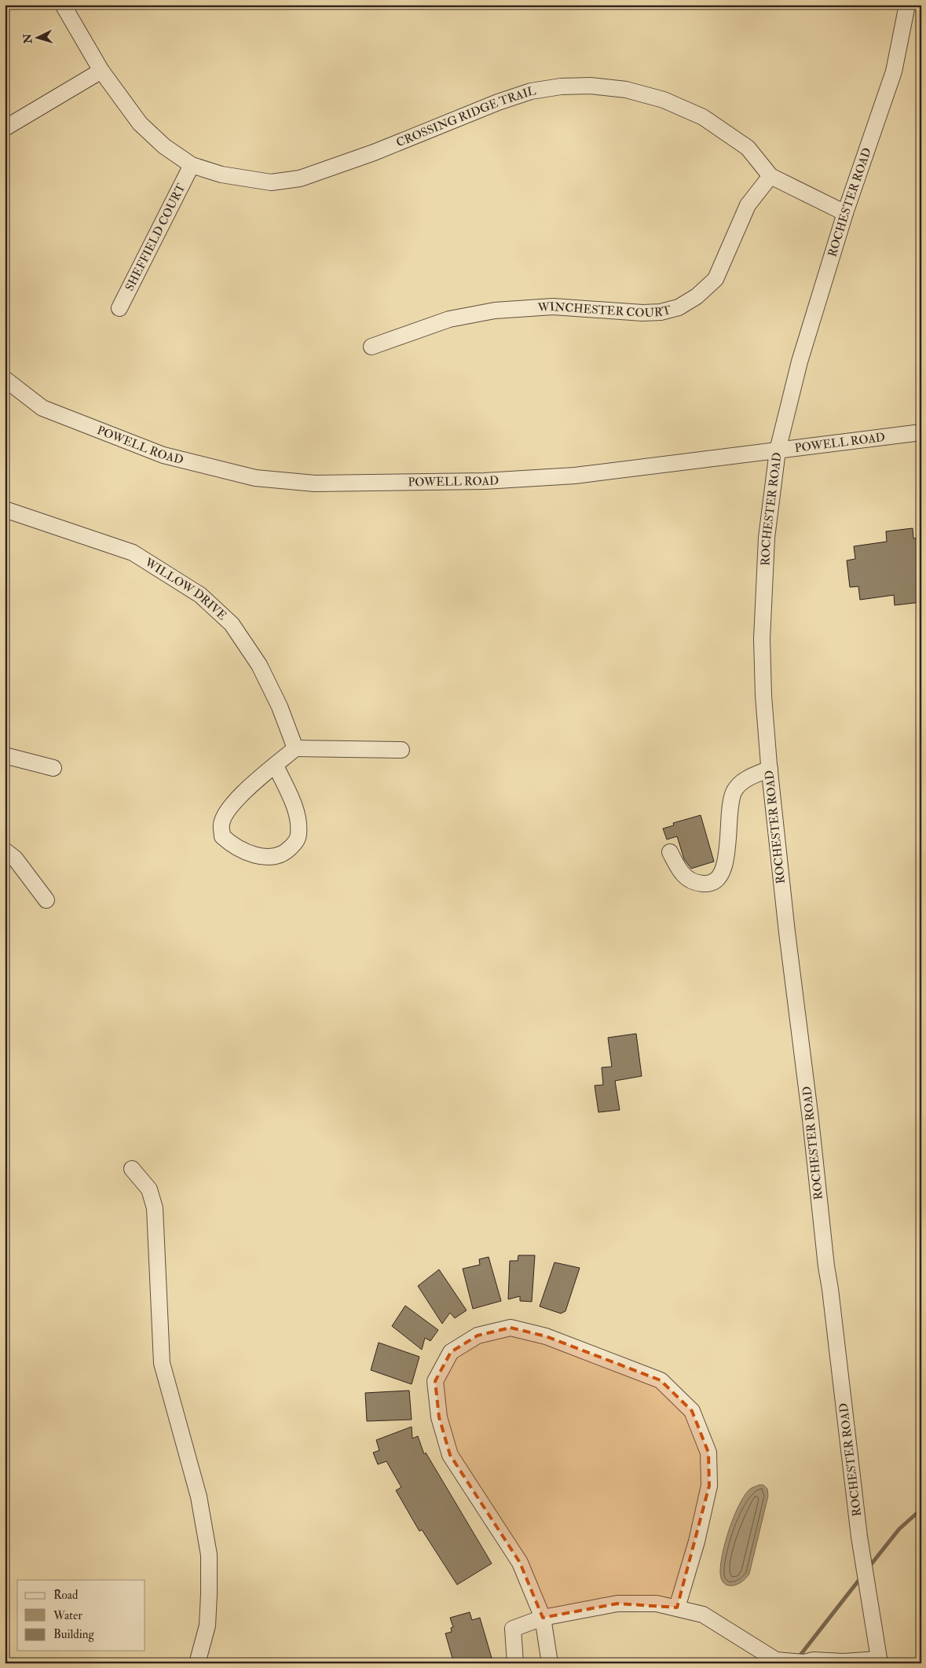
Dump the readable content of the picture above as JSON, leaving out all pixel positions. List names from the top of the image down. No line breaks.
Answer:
{"streets":{"street":["CROSSING RIDGE TRAIL","ROCHESTER ROAD","SHEFFIELD COURT","WINCHESTER COURT","POWELL ROAD","WILLOW DRIVE"]},"crossings":[["CROSSING RIDGE TRAIL","ROCHESTER ROAD"],["CROSSING RIDGE TRAIL","SHEFFIELD COURT"],["CROSSING RIDGE TRAIL","WINCHESTER COURT"],["ROCHESTER ROAD","POWELL ROAD"]],"legend":["Road","Water","Building"],"north":"left"}
